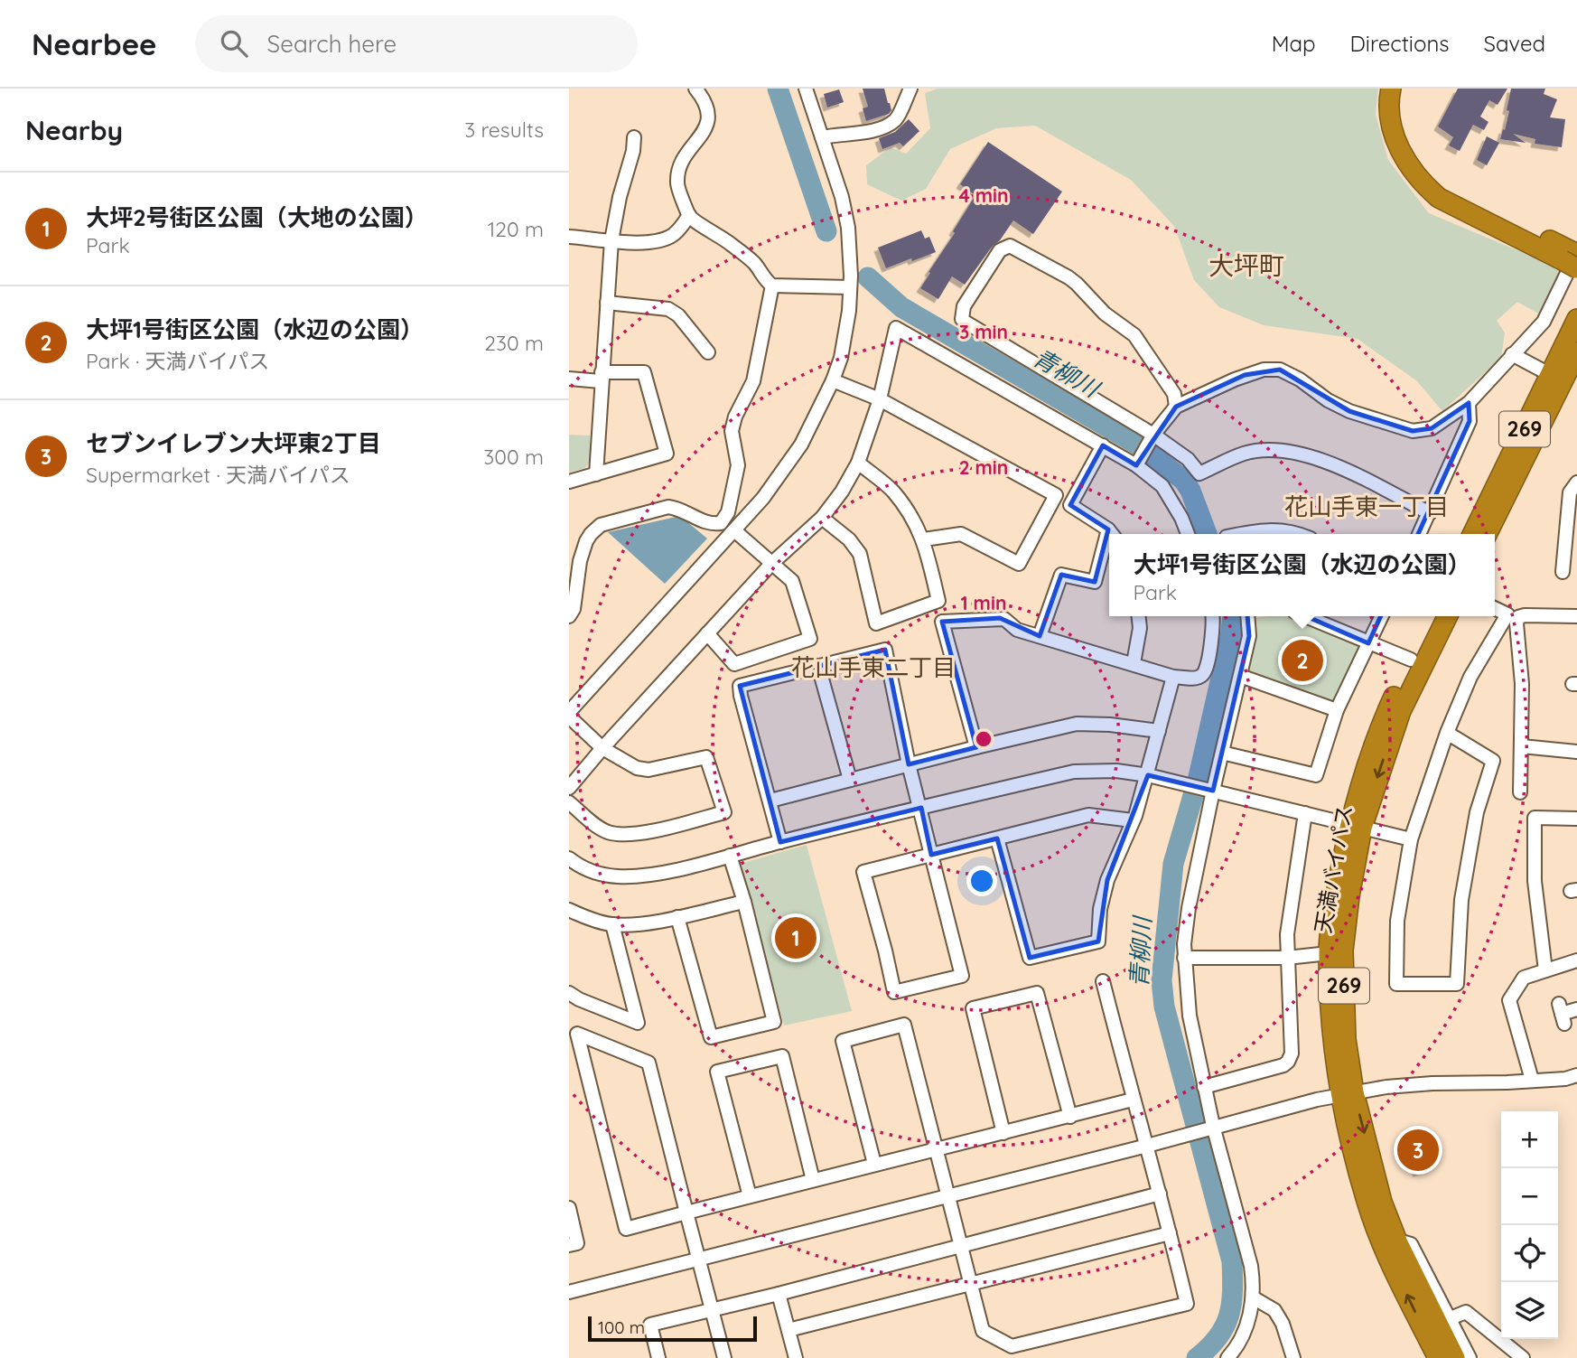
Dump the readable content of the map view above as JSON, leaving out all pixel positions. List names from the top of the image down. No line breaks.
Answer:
{"streets":{"highway":["269","天満バイパス"]},"districts":["大坪町","花山手東一丁目","花山手東二丁目"],"water":["青柳川"],"scale_bar":"100 m","page":{"header":"Nearbee","search":"Search here","nav":["Map","Directions","Saved"],"heading":["Nearby","3 results"],"list":[{"mark":"1","name":"大坪2号街区公園（大地の公園）","note":"Park","value":"120 m"},{"mark":"2","name":"大坪1号街区公園（水辺の公園）","note":"Park · 天満バイパス","value":"230 m"},{"mark":"3","name":"セブンイレブン大坪東2丁目","note":"Supermarket · 天満バイパス","value":"300 m"}],"popup":["大坪1号街区公園（水辺の公園）","Park"],"pins":["2","1","3"],"map_buttons":["+","−"],"scale":"100 m"},"rings":["4 min","3 min","2 min","1 min"]}
